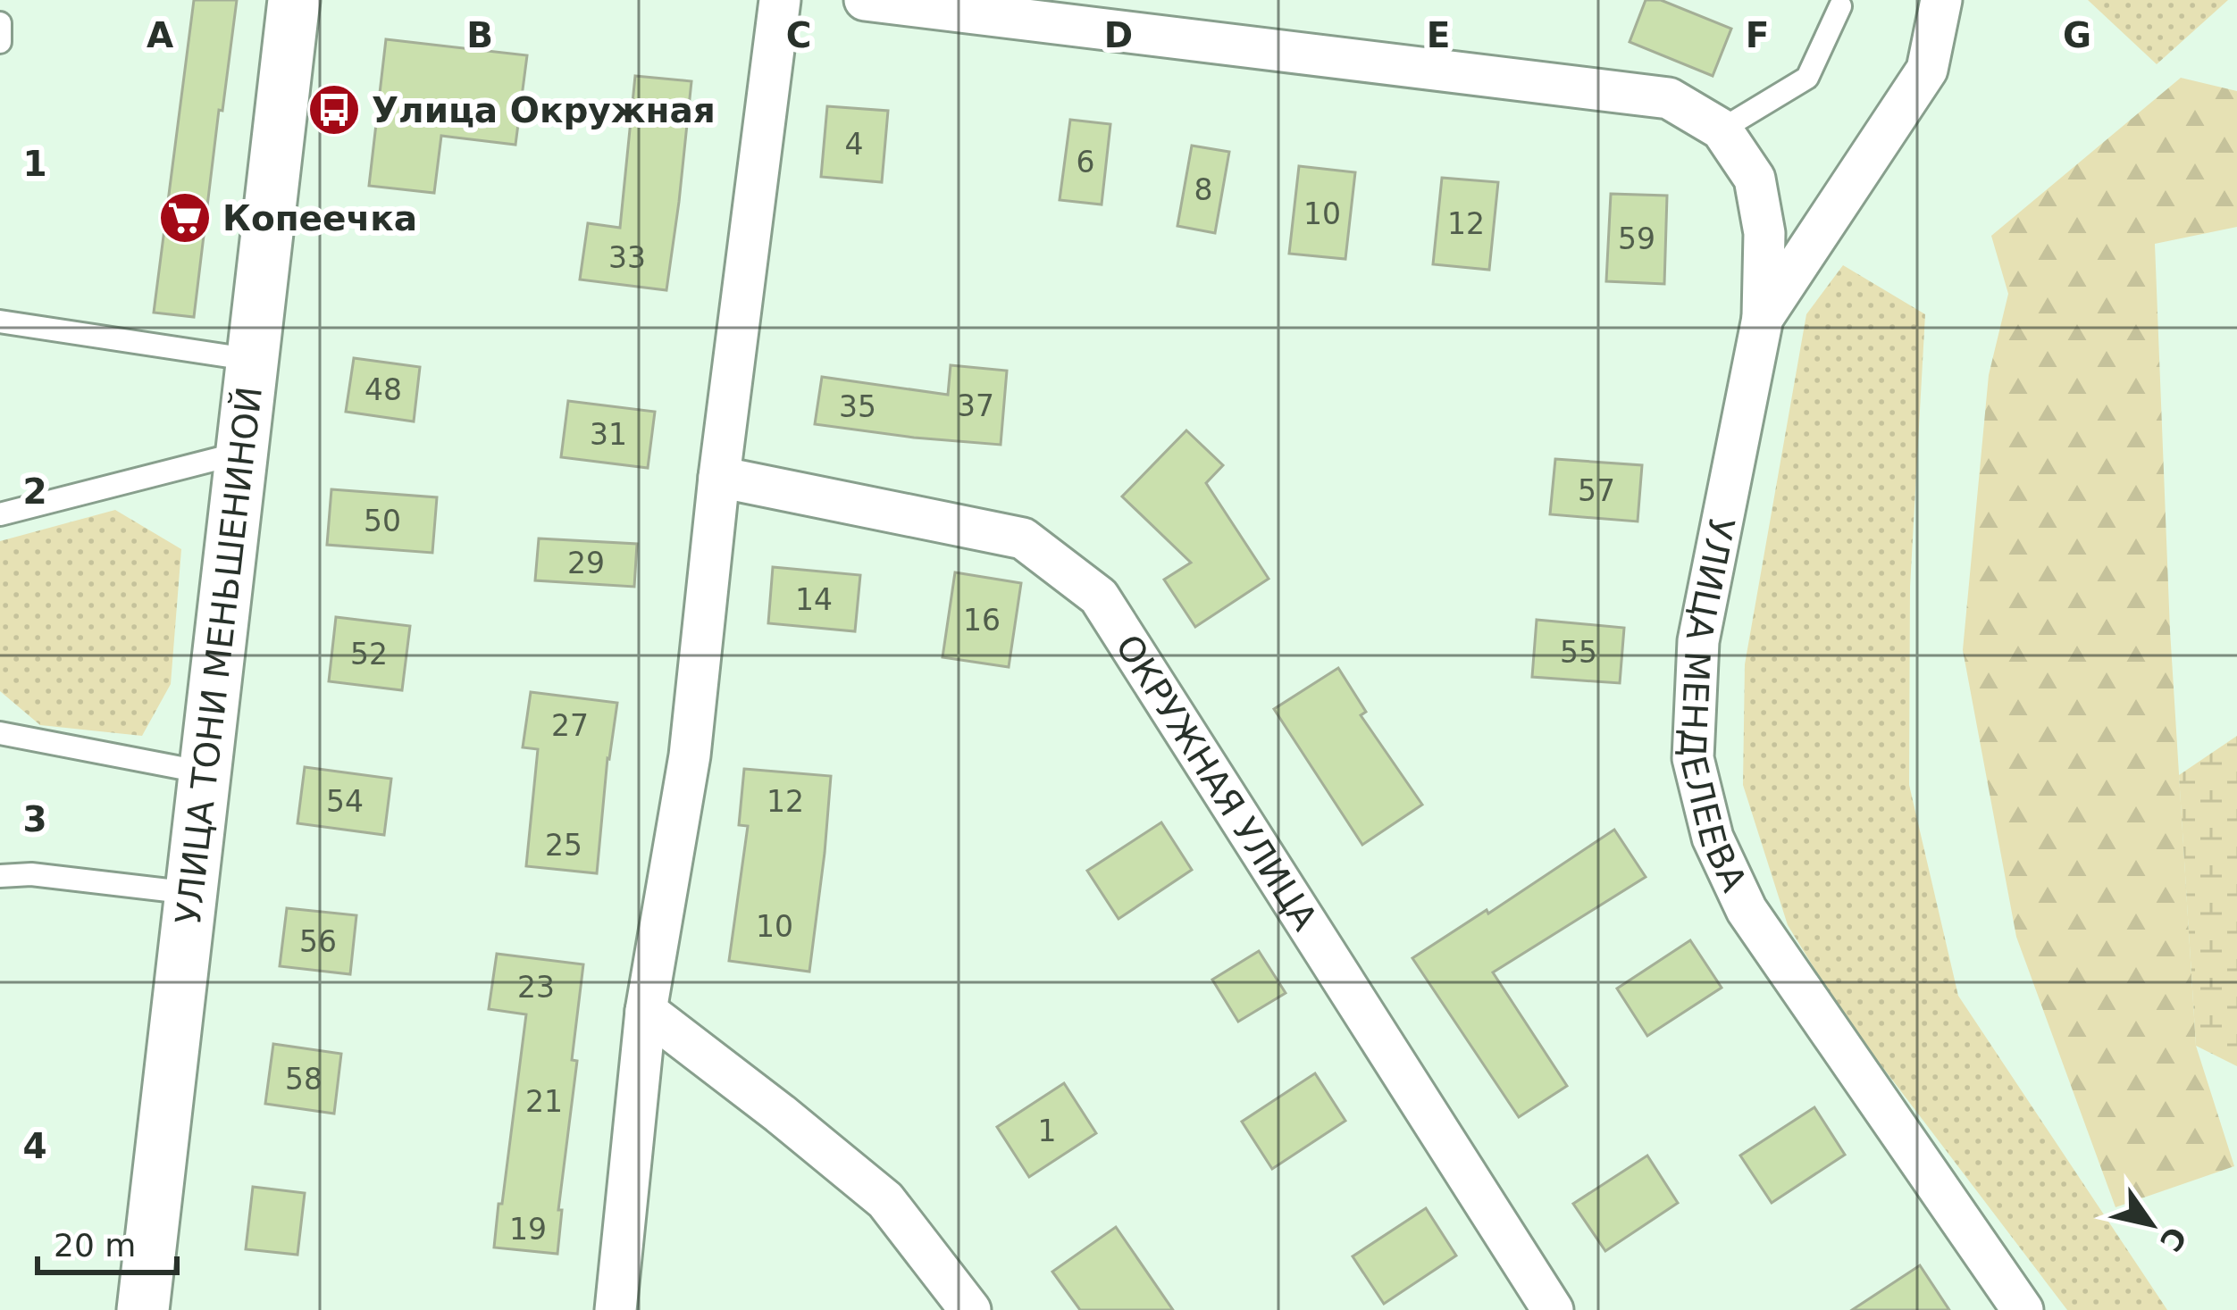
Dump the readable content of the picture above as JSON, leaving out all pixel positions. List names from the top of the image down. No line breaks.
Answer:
{"streets":{"street":["УЛИЦА ТОНИ МЕНЬШЕНИНОЙ","УЛИЦА МЕНДЕЛЕЕВА","ОКРУЖНАЯ УЛИЦА"]},"places":{"bus stop":["Улица Окружная"],"supermarket":["Копеечка"]},"house_numbers":["4","6","8","10","12","59","33","48","37","35","31","57","50","29","14","16","55","52","27","54","12","25","10","56","23","58","21","1","19"],"scale_bar":"20 m","north":"bottom right","grid":{"columns":["A","B","C","D","E","F","G"],"rows":["1","2","3","4"]}}
